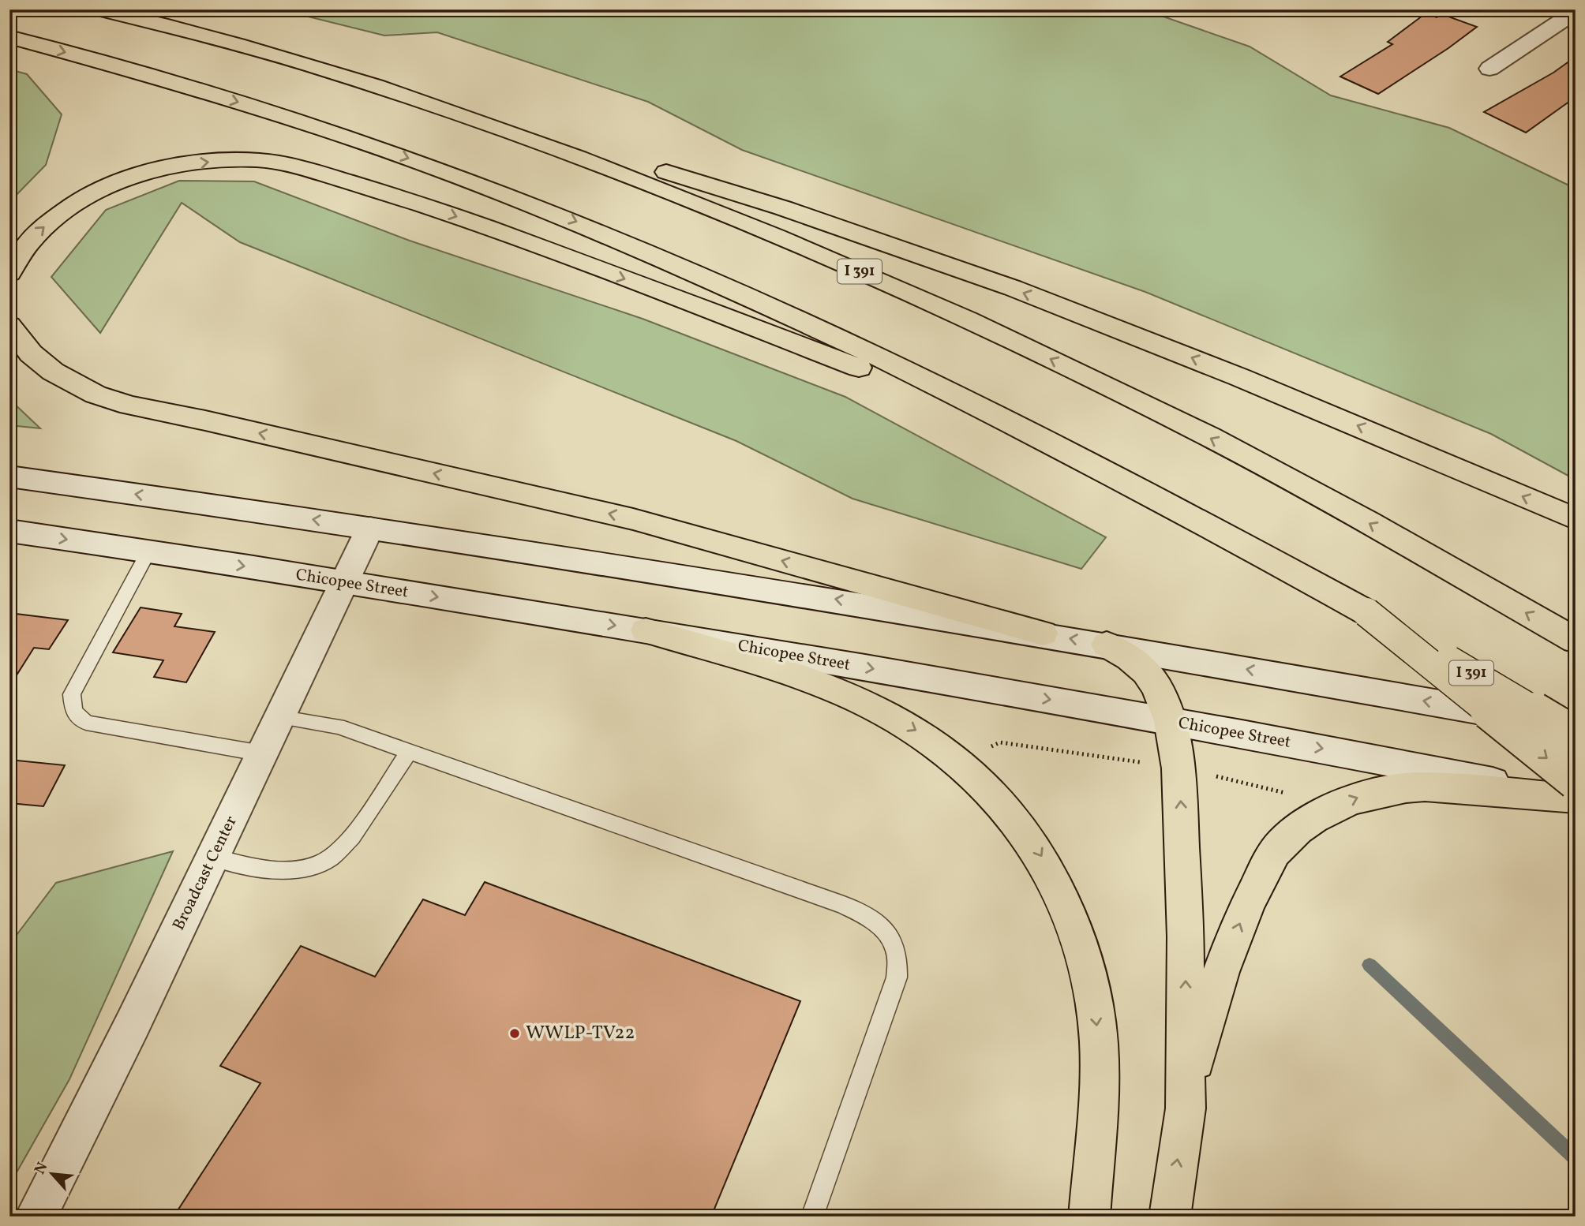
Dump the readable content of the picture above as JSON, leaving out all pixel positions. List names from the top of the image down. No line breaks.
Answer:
{"streets":{"highway":["I 391"],"main road":["Chicopee Street","Broadcast Center"]},"crossings":[["Chicopee Street","Broadcast Center"]],"places":["WWLP-TV22"],"north":"top left"}
